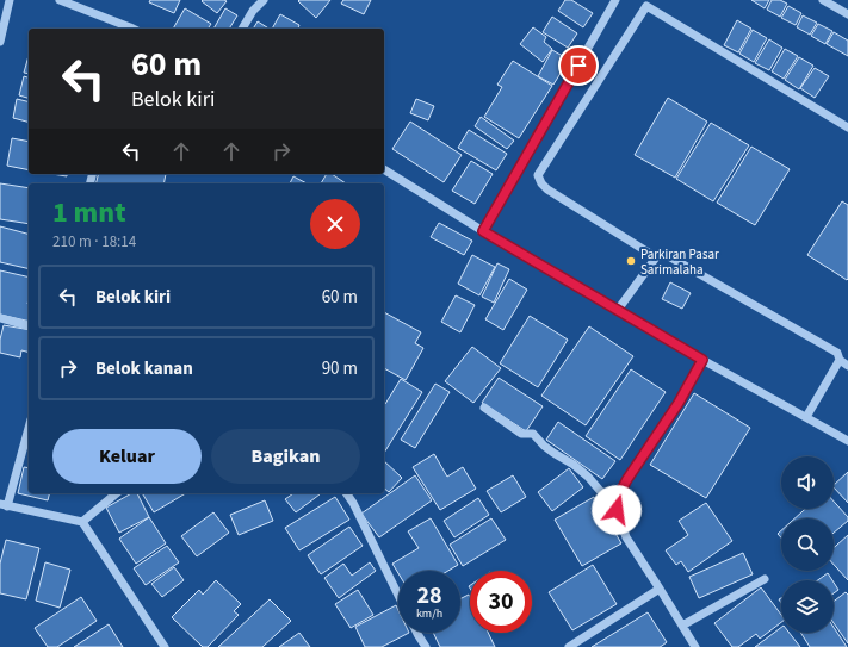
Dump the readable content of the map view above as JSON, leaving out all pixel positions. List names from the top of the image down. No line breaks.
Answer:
{"places":["Parkiran Pasar Sarimalaha"],"page":{"turn":["60 m","Belok kiri"],"heading":["1 mnt","210 m · 18:14"],"list":[{"name":"Belok kiri","value":"60 m"},{"name":"Belok kanan","value":"90 m"}],"buttons":["Keluar","Bagikan"],"speed":"28 km/h","limit":"30"}}
